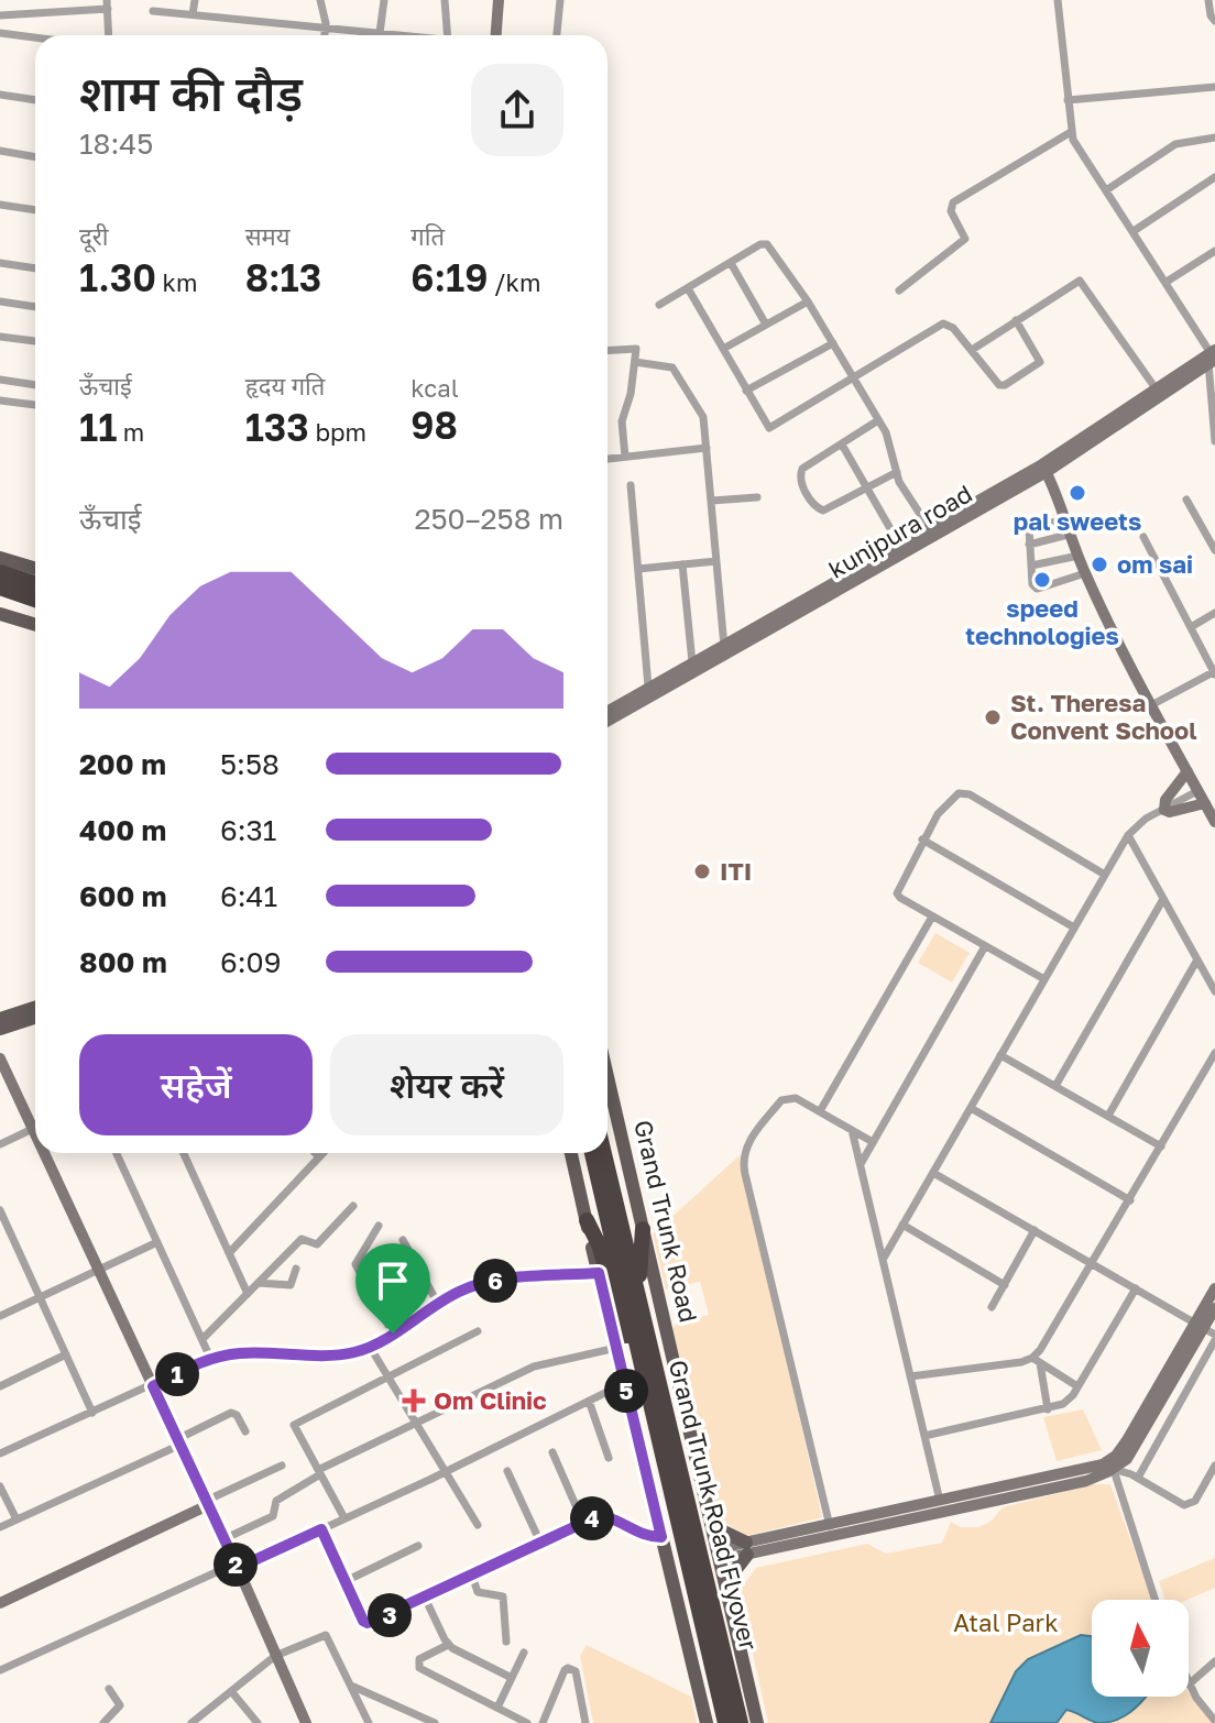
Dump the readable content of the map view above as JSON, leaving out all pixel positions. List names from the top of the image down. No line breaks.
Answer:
{"streets":{"highway":["Grand Trunk Road Flyover"],"main road":["Grand Trunk Road"],"street":["kunjpura road"]},"parks":["Atal Park"],"places":{"other":["pal sweets","om sai","speed technologies","St. Theresa Convent School","ITI"],"health":["Om Clinic"]},"north":"top","page":{"heading":["शाम की दौड़","18:45"],"stats":[["दूरी","1.30 km"],["समय","8:13"],["गति","6:19 /km"],["ऊँचाई","11 m"],["हृदय गति","133 bpm"],["kcal","98"]],"chart":["ऊँचाई","250–258 m"],"list":[{"name":"200 m","note":"5:58"},{"name":"400 m","note":"6:31"},{"name":"600 m","note":"6:41"},{"name":"800 m","note":"6:09"}],"buttons":["सहेजें","शेयर करें"],"pins":["6","1","5","4","2","3"]}}
